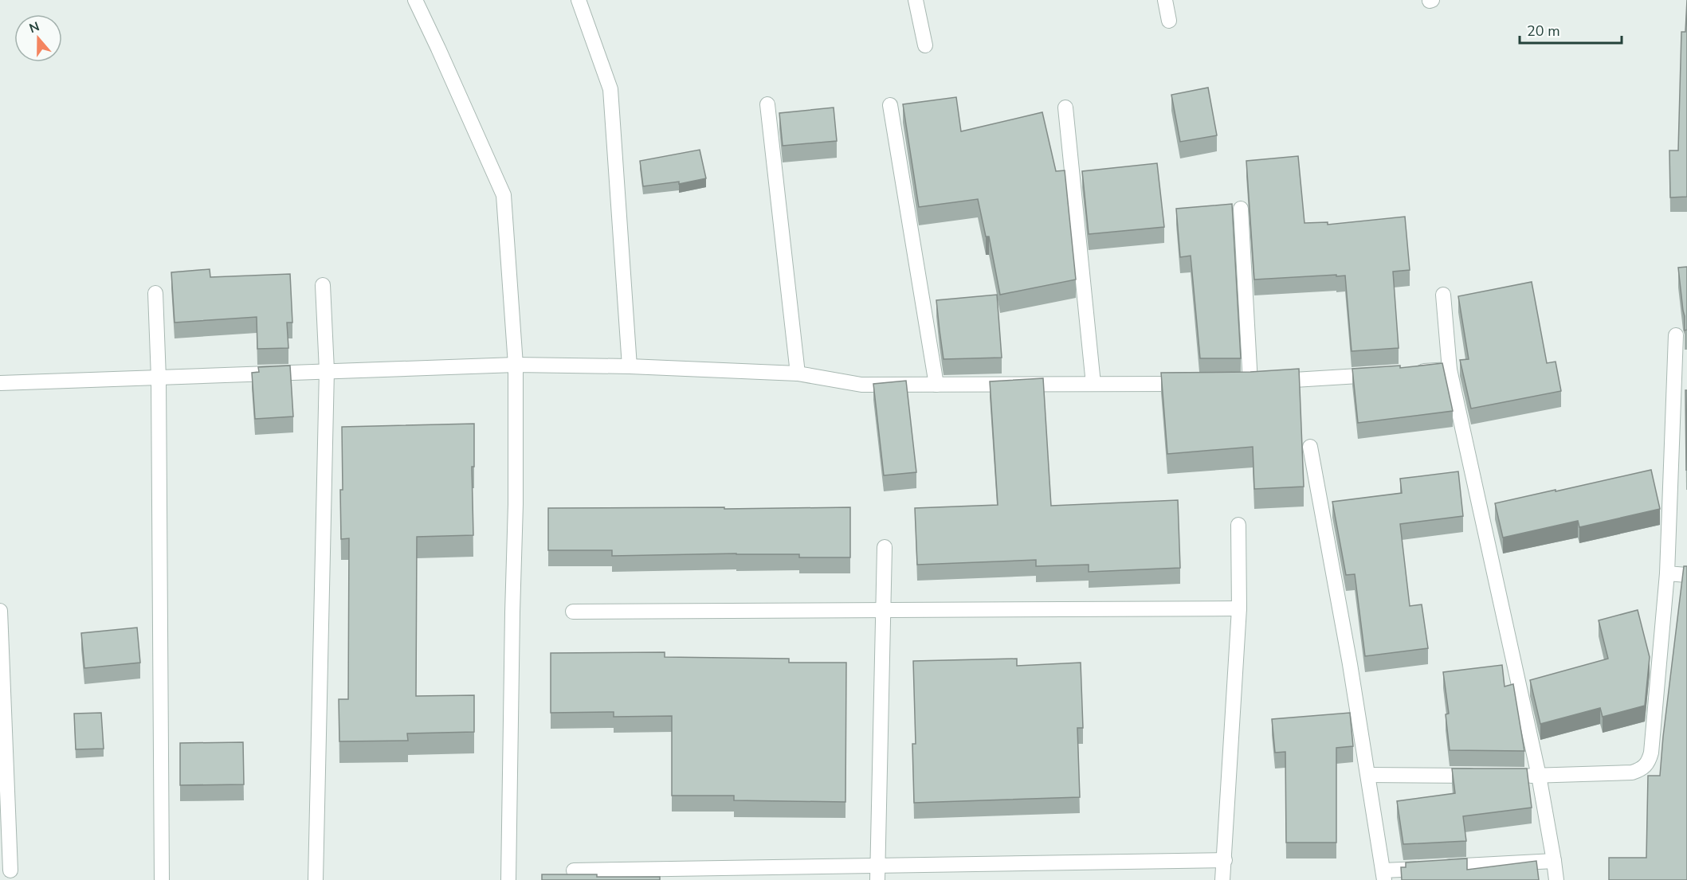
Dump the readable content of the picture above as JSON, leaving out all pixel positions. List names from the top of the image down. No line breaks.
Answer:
{"scale_bar":"20 m","north":"top"}
